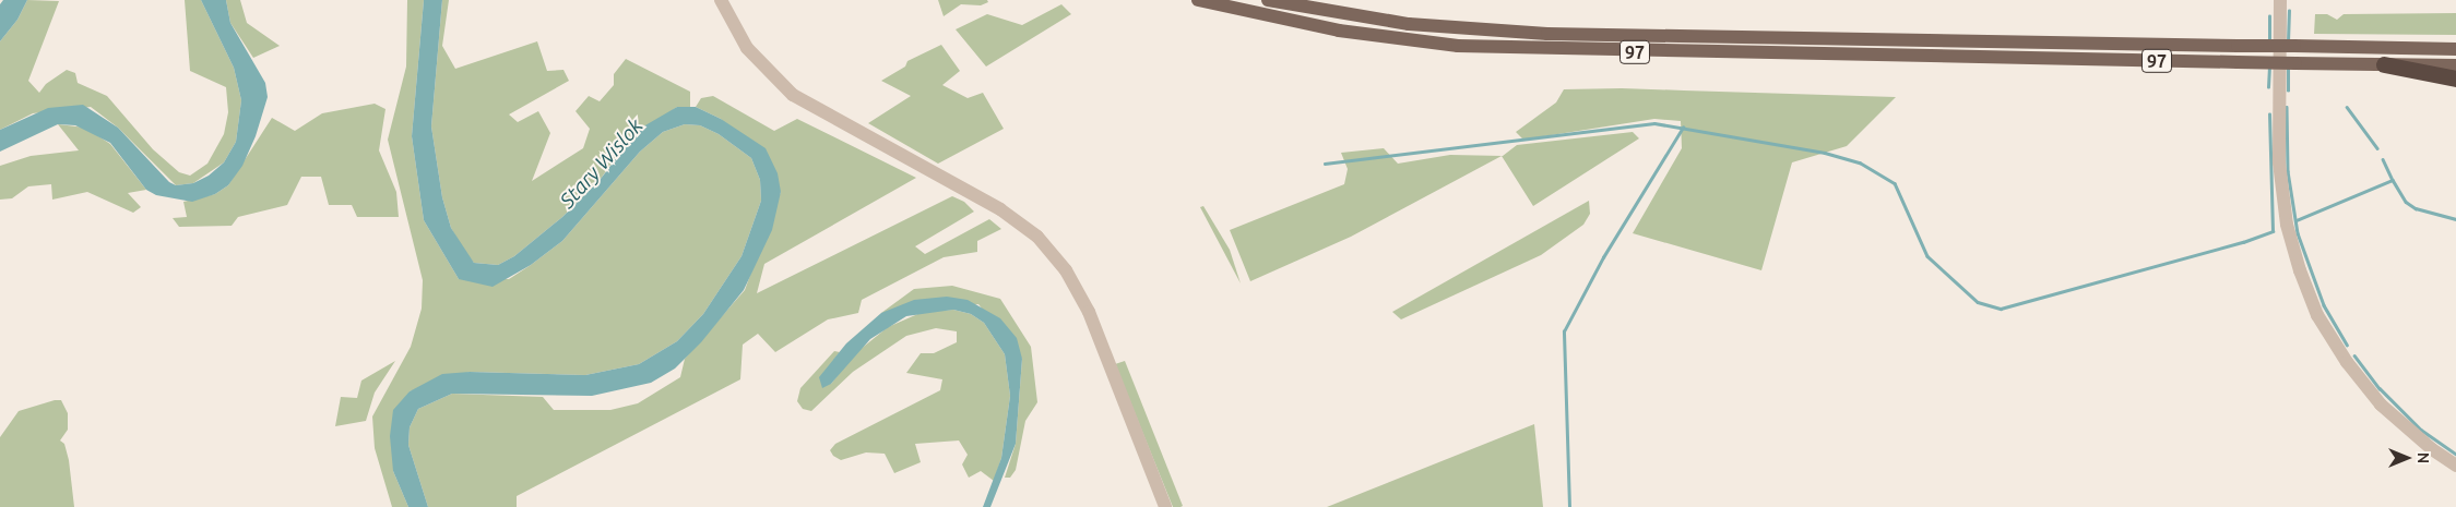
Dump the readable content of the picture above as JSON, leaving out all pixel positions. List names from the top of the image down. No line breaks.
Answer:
{"streets":{"main road":["97"]},"water":["Stary Wislok"],"north":"right"}
